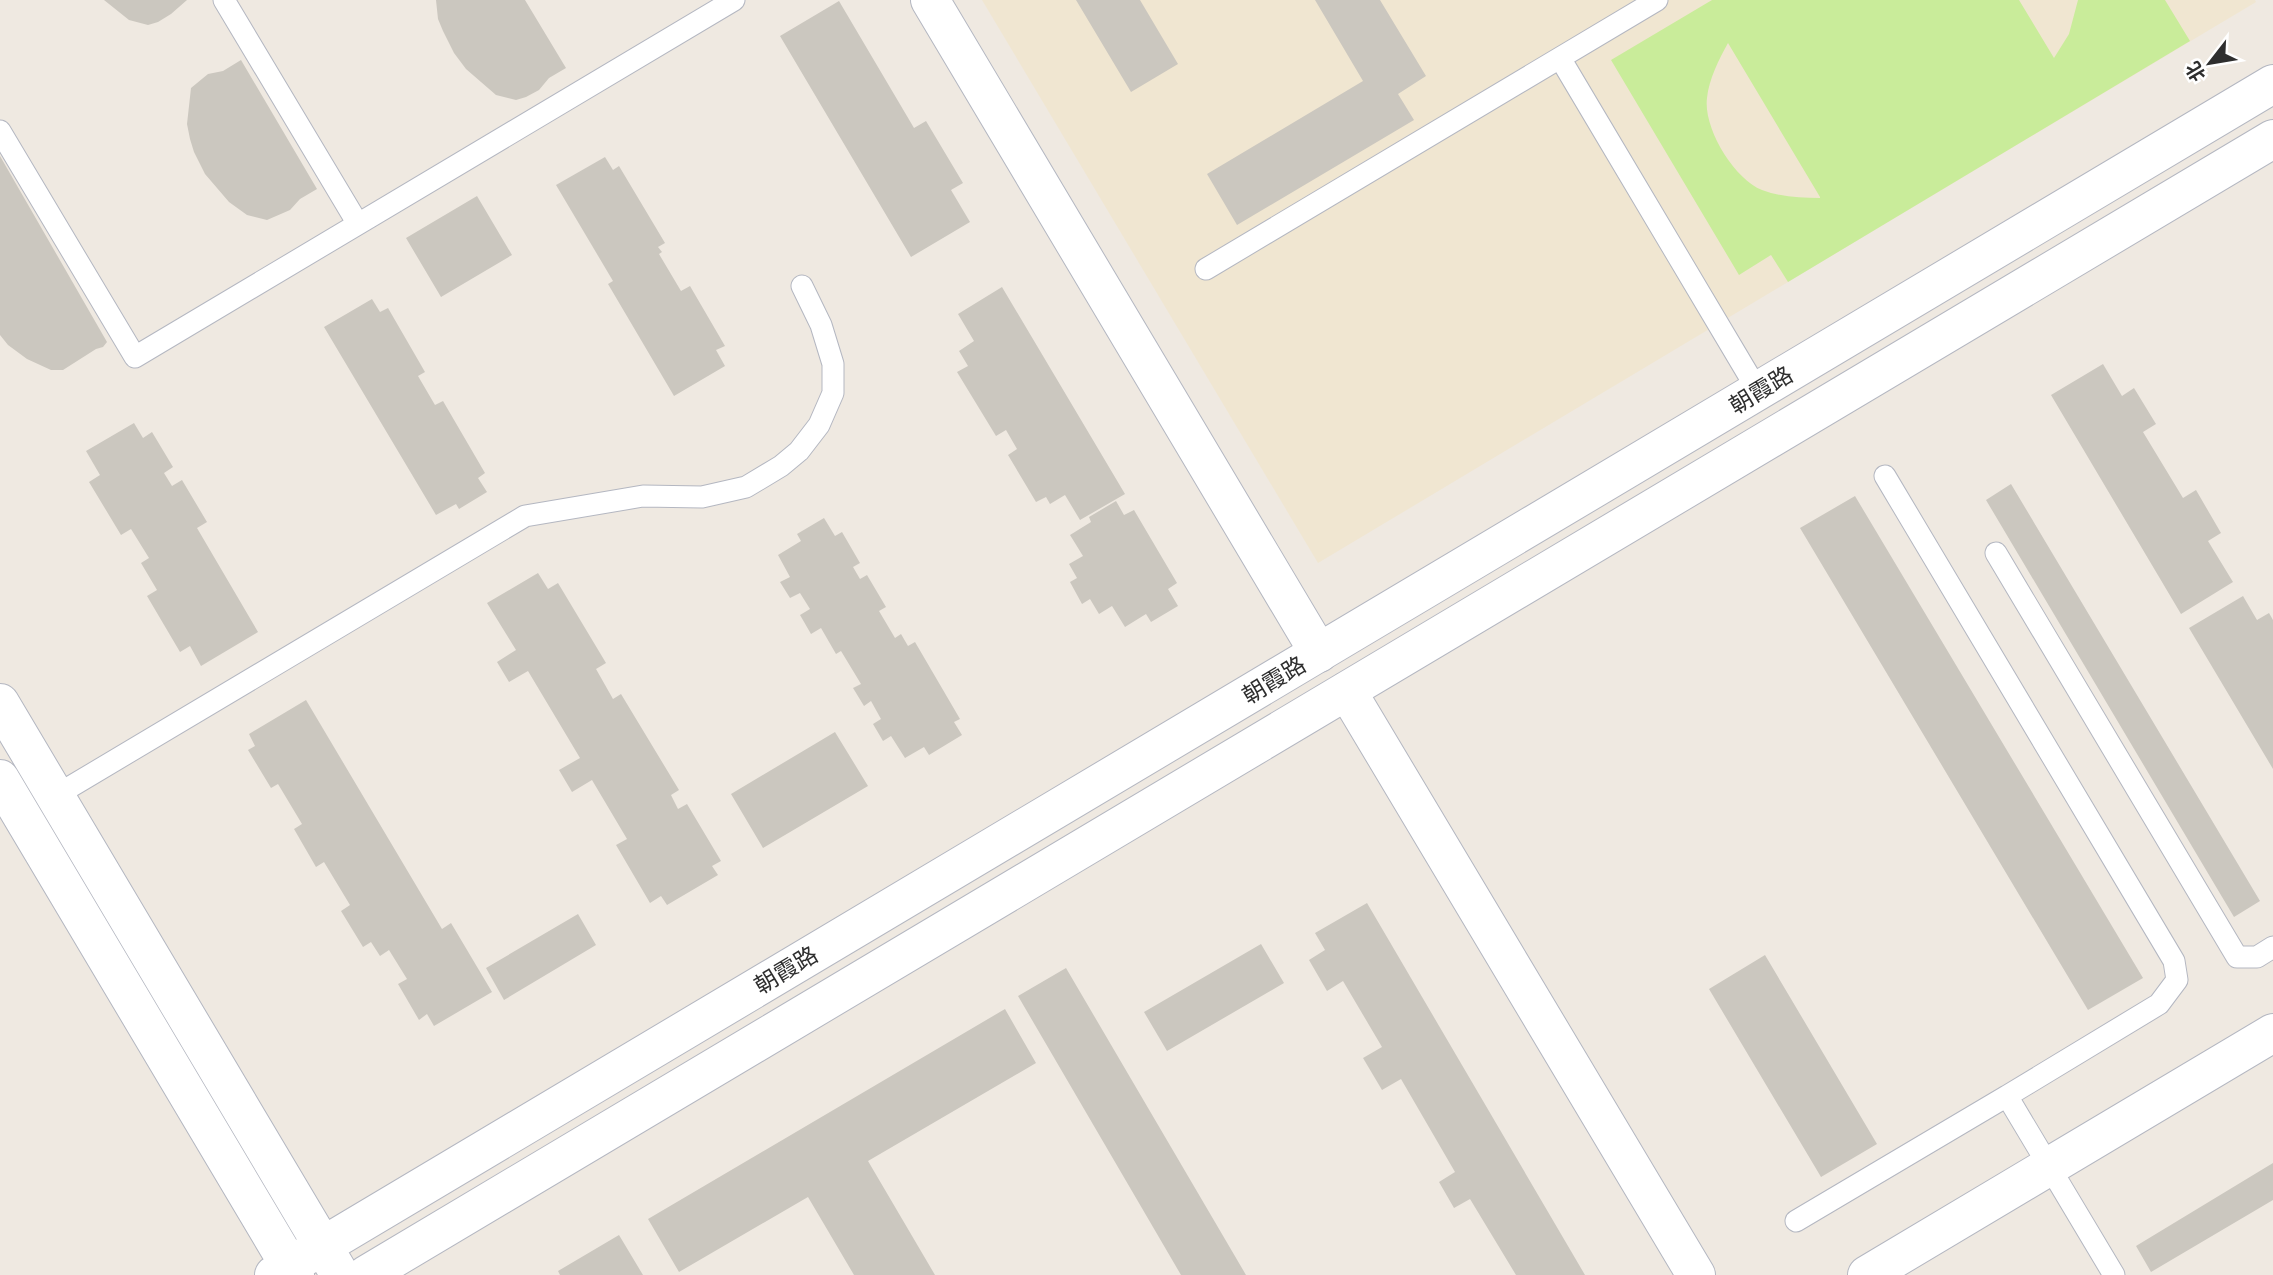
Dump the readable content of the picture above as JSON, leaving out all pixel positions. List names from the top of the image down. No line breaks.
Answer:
{"streets":{"street":["朝霞路"]},"north":"bottom left"}
